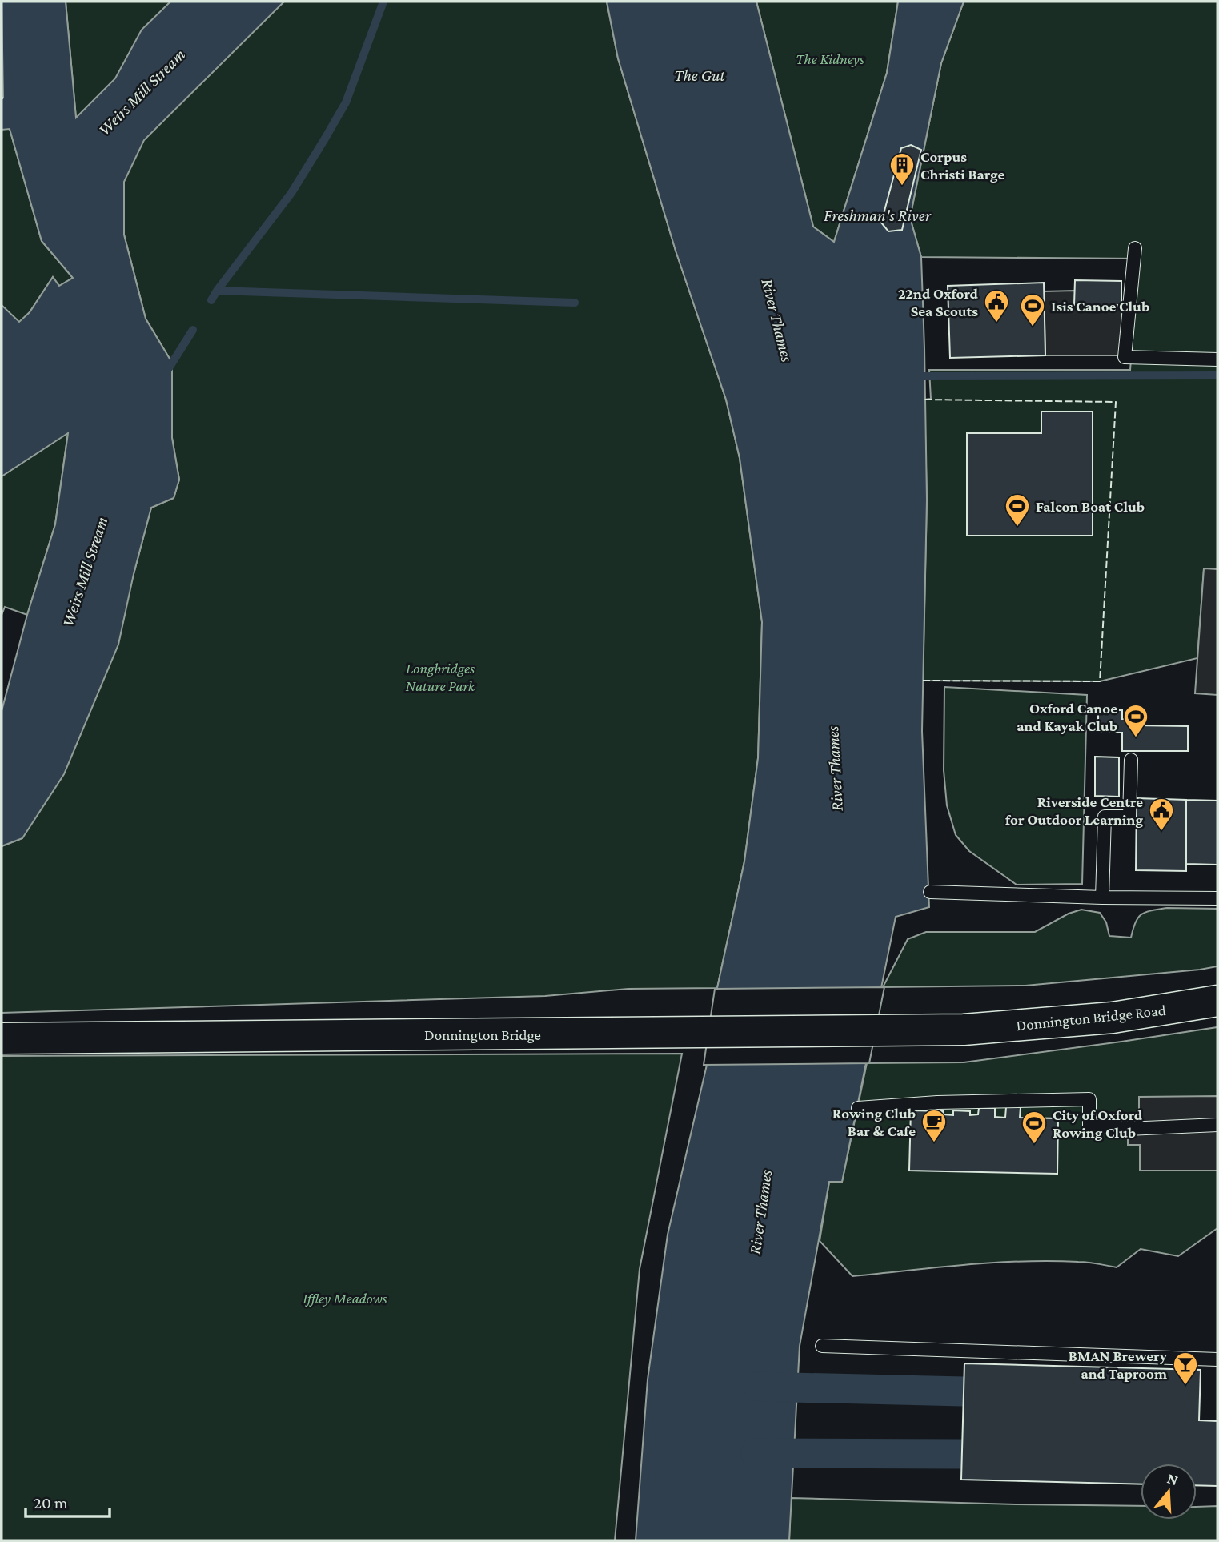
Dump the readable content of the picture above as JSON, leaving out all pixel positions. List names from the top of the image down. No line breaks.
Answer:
{"streets":{"main road":["Donnington Bridge Road","Donnington Bridge"]},"crossings":[["Donnington Bridge Road","Donnington Bridge"]],"water":["The Gut","Weirs Mill Stream","Freshman's River","River Thames"],"parks":["The Kidneys","Longbridges Nature Park","Iffley Meadows"],"places":{"building":["Corpus Christi Barge"],"public building":["22nd Oxford Sea Scouts","Riverside Centre for Outdoor Learning"],"sports":["Isis Canoe Club","Falcon Boat Club","Oxford Canoe and Kayak Club","City of Oxford Rowing Club"],"cafe":["Rowing Club Bar & Cafe"],"bar":["BMAN Brewery and Taproom"]},"scale_bar":"20 m","north":"top"}
